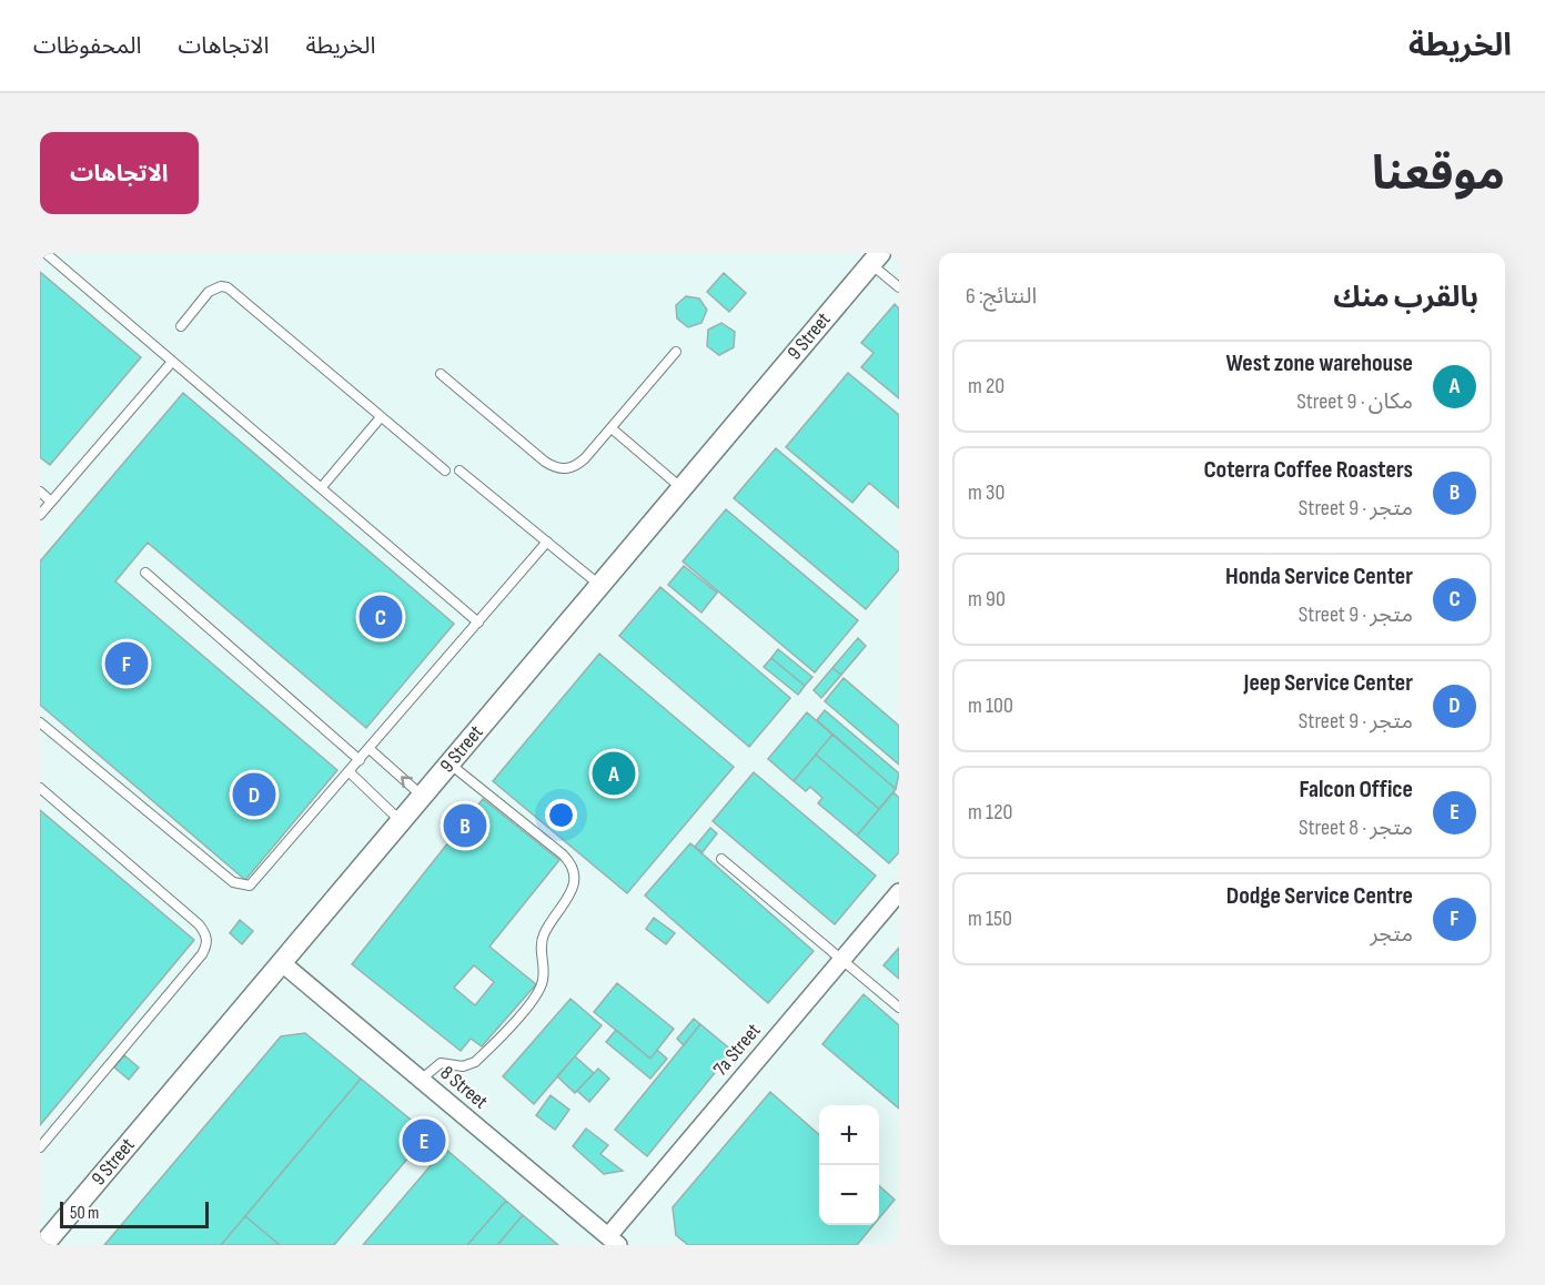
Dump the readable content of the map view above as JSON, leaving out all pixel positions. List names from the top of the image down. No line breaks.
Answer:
{"streets":{"street":["9 Street","7a Street","8 Street"]},"crossings":[["9 Street","8 Street"],["7a Street","8 Street"]],"scale_bar":"50 m","page":{"header":"الخريطة","nav":["الخريطة","الاتجاهات","المحفوظات"],"title":"موقعنا","buttons":"الاتجاهات","heading":["بالقرب منك","النتائج: 6"],"list":[{"mark":"A","name":"West zone warehouse","note":"مكان · 9 Street","value":"20 m"},{"mark":"B","name":"Coterra Coffee Roasters","note":"متجر · 9 Street","value":"30 m"},{"mark":"C","name":"Honda Service Center","note":"متجر · 9 Street","value":"90 m"},{"mark":"D","name":"Jeep Service Center","note":"متجر · 9 Street","value":"100 m"},{"mark":"E","name":"Falcon Office","note":"متجر · 8 Street","value":"120 m"},{"mark":"F","name":"Dodge Service Centre","note":"متجر","value":"150 m"}],"pins":["C","F","A","D","B","E"],"map_buttons":["+","−"],"scale":"50 m"}}
